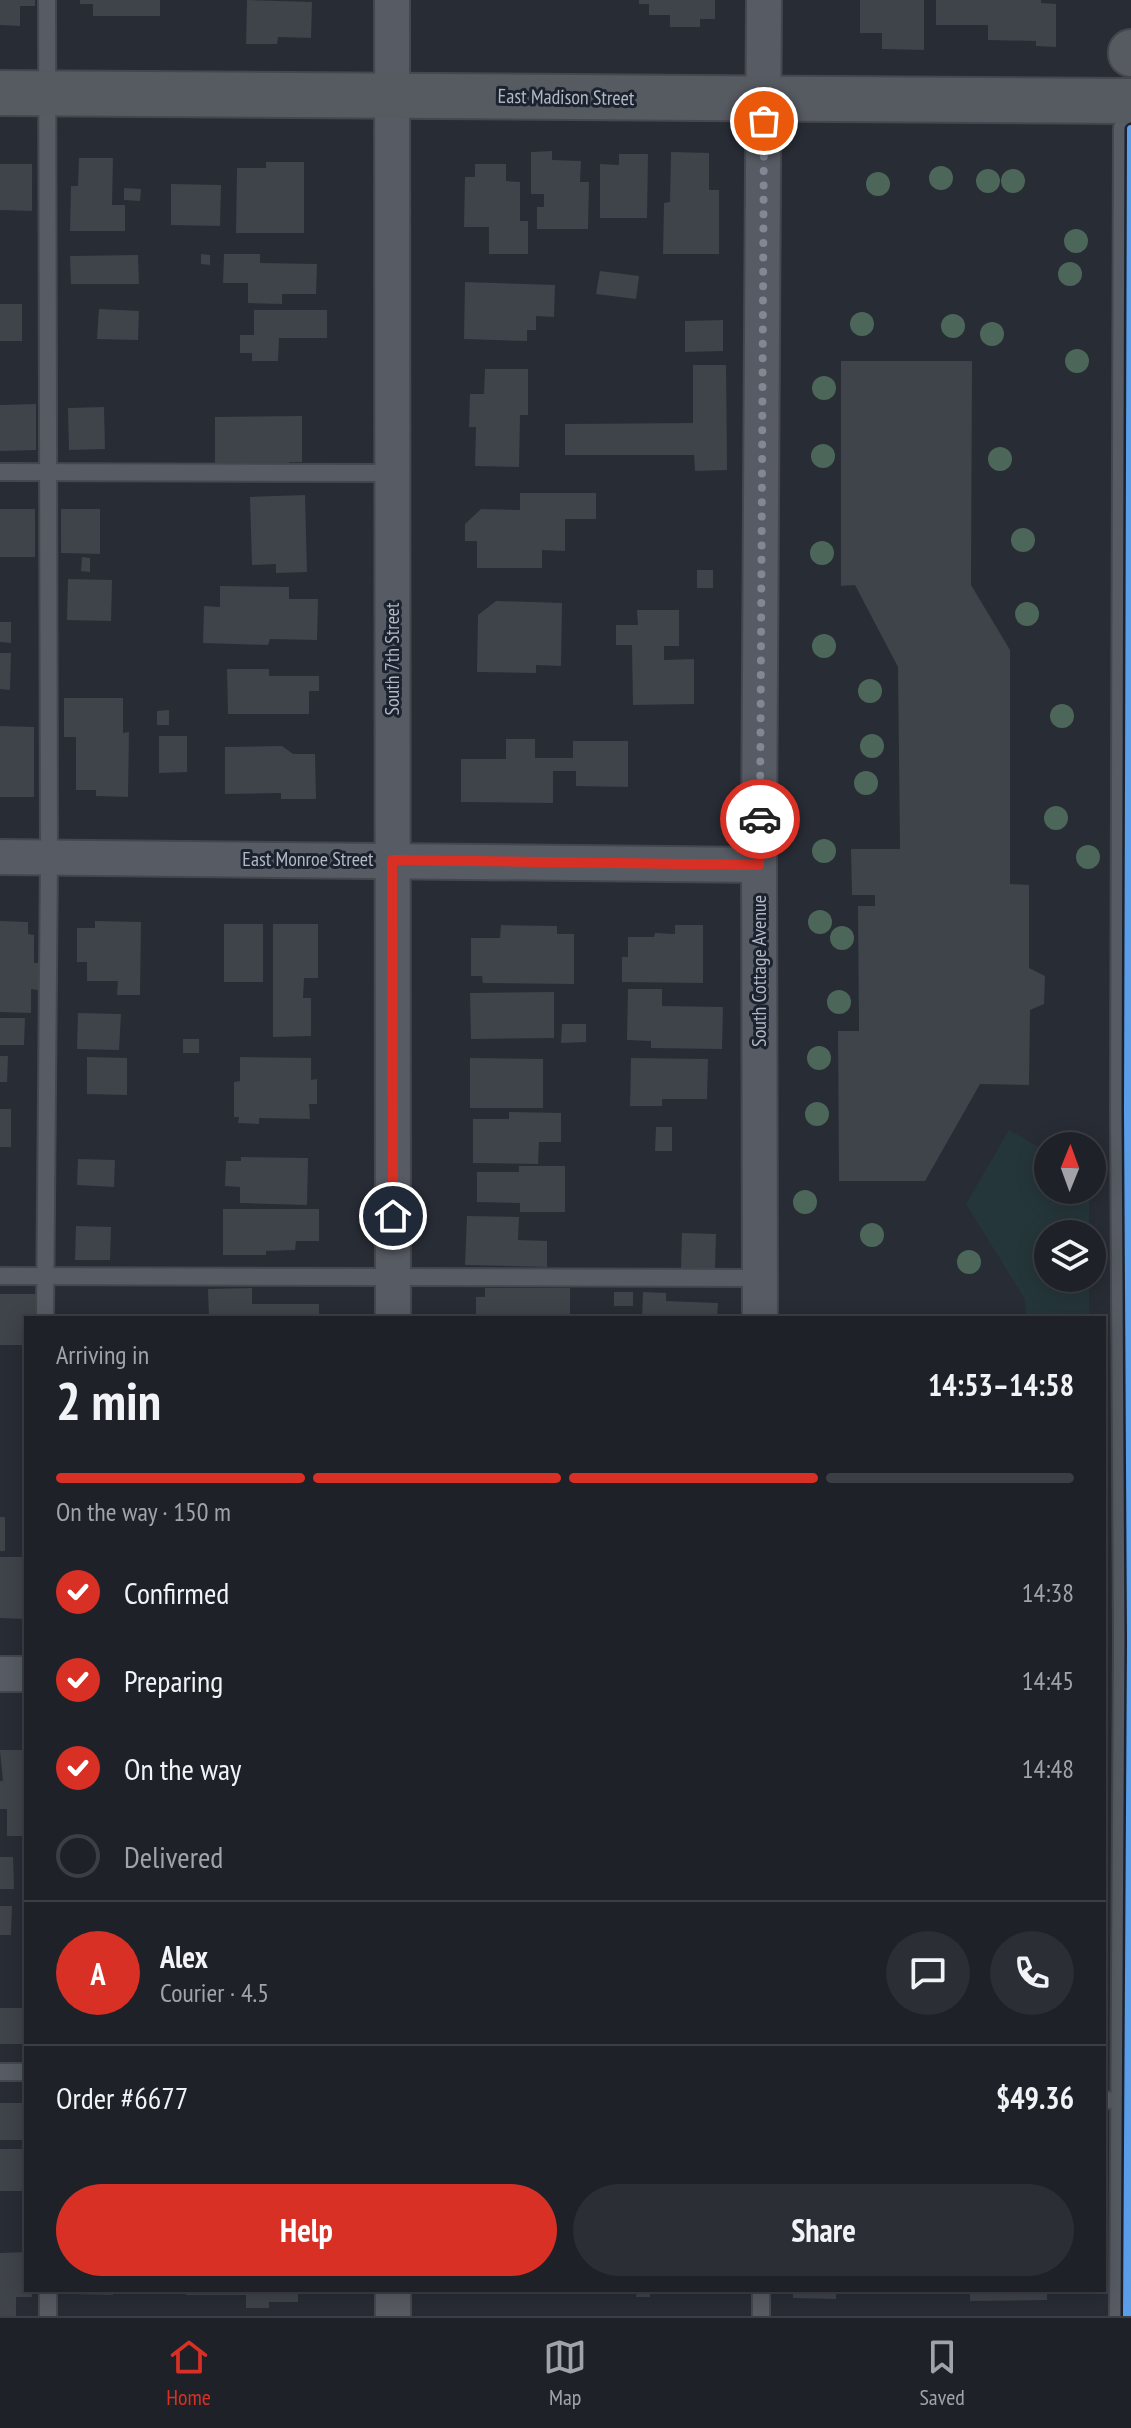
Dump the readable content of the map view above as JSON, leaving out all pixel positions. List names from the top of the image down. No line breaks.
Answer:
{"streets":{"main road":["East Madison Street"],"street":["South 7th Street","East Monroe Street","South Cottage Avenue"]},"crossings":[["East Madison Street","South 7th Street"],["East Madison Street","South Cottage Avenue"],["South 7th Street","East Monroe Street"],["East Monroe Street","South Cottage Avenue"]],"north":"top","page":{"heading":["2 min","Arriving in","14:53–14:58"],"panel":["Alex","Courier · 4.5","Order #6677","$49.36"],"bar":"On the way · 150 m","list":[["Confirmed","14:38"],["Preparing","14:45"],["On the way","14:48"],"Delivered"],"round":"A","buttons":["Help","Share"],"tabs":["Home","Map","Saved"]}}
